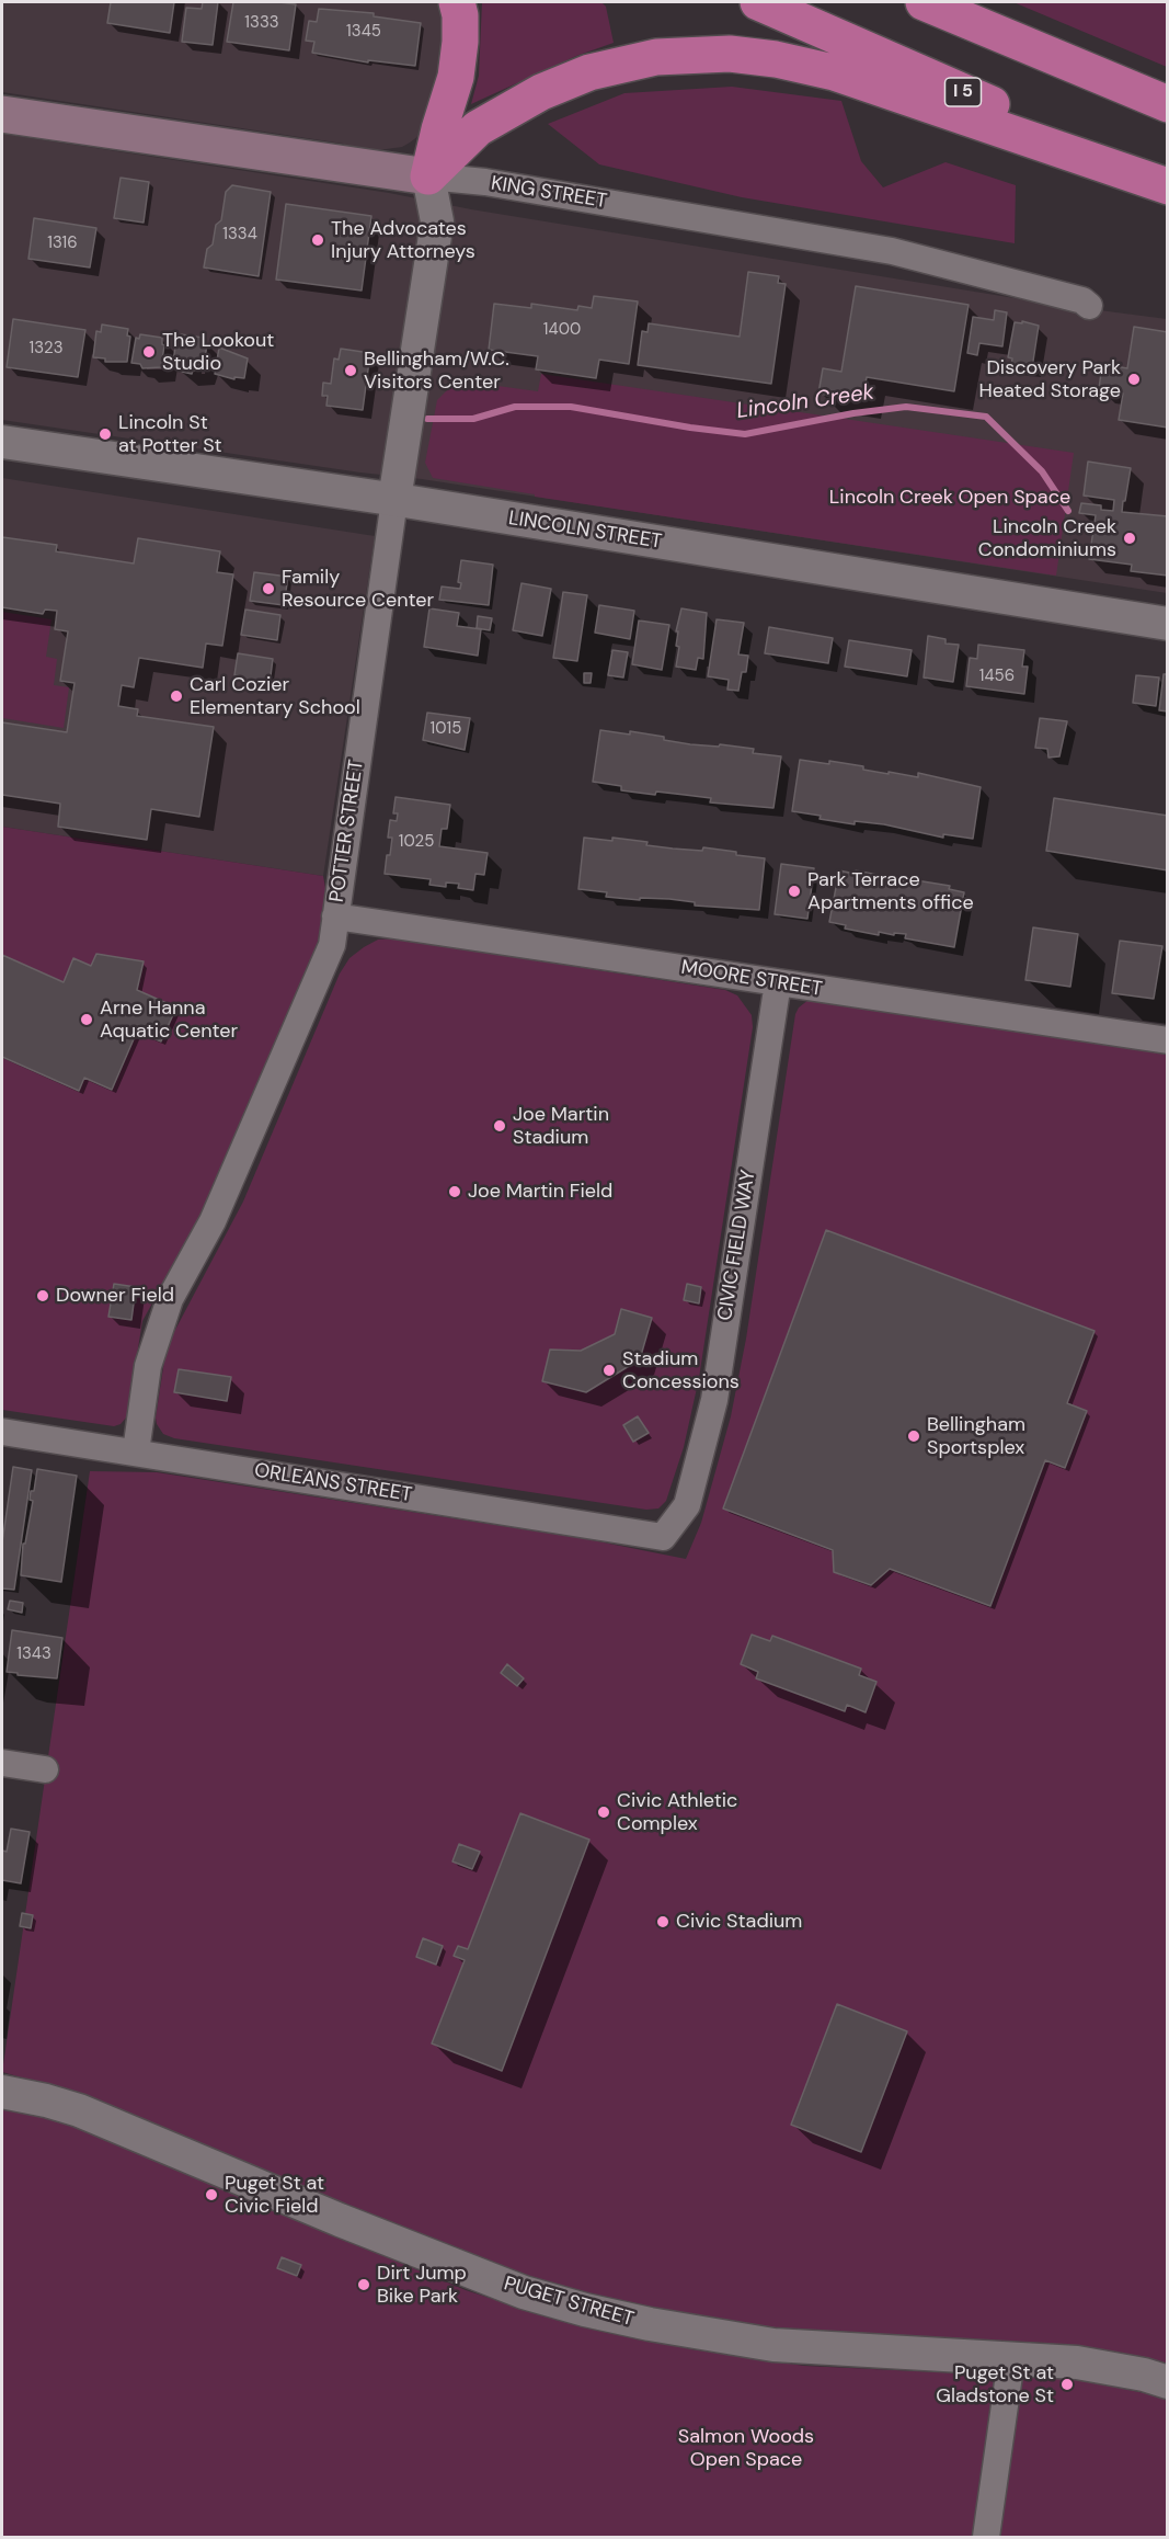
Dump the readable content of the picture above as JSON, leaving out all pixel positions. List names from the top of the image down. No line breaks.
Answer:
{"streets":{"highway":["I 5"],"main road":["KING STREET"],"street":["LINCOLN STREET","POTTER STREET","MOORE STREET","CIVIC FIELD WAY","ORLEANS STREET","PUGET STREET"]},"crossings":[["KING STREET","POTTER STREET"],["LINCOLN STREET","POTTER STREET"],["POTTER STREET","MOORE STREET"],["POTTER STREET","ORLEANS STREET"],["MOORE STREET","CIVIC FIELD WAY"],["CIVIC FIELD WAY","ORLEANS STREET"]],"water":["Lincoln Creek"],"parks":["Lincoln Creek Open Space","Salmon Woods Open Space"],"places":["The Advocates Injury Attorneys","The Lookout Studio","Bellingham/W.C. Visitors Center","Discovery Park Heated Storage","Lincoln St at Potter St","Lincoln Creek Condominiums","Family Resource Center","Carl Cozier Elementary School","Park Terrace Apartments office","Arne Hanna Aquatic Center","Joe Martin Stadium","Joe Martin Field","Downer Field","Stadium Concessions","Bellingham Sportsplex","Civic Athletic Complex","Civic Stadium","Puget St at Civic Field","Dirt Jump Bike Park","Puget St at Gladstone St"],"house_numbers":["1333","1345","1334","1316","1400","1323","1456","1015","1025","1343"]}
